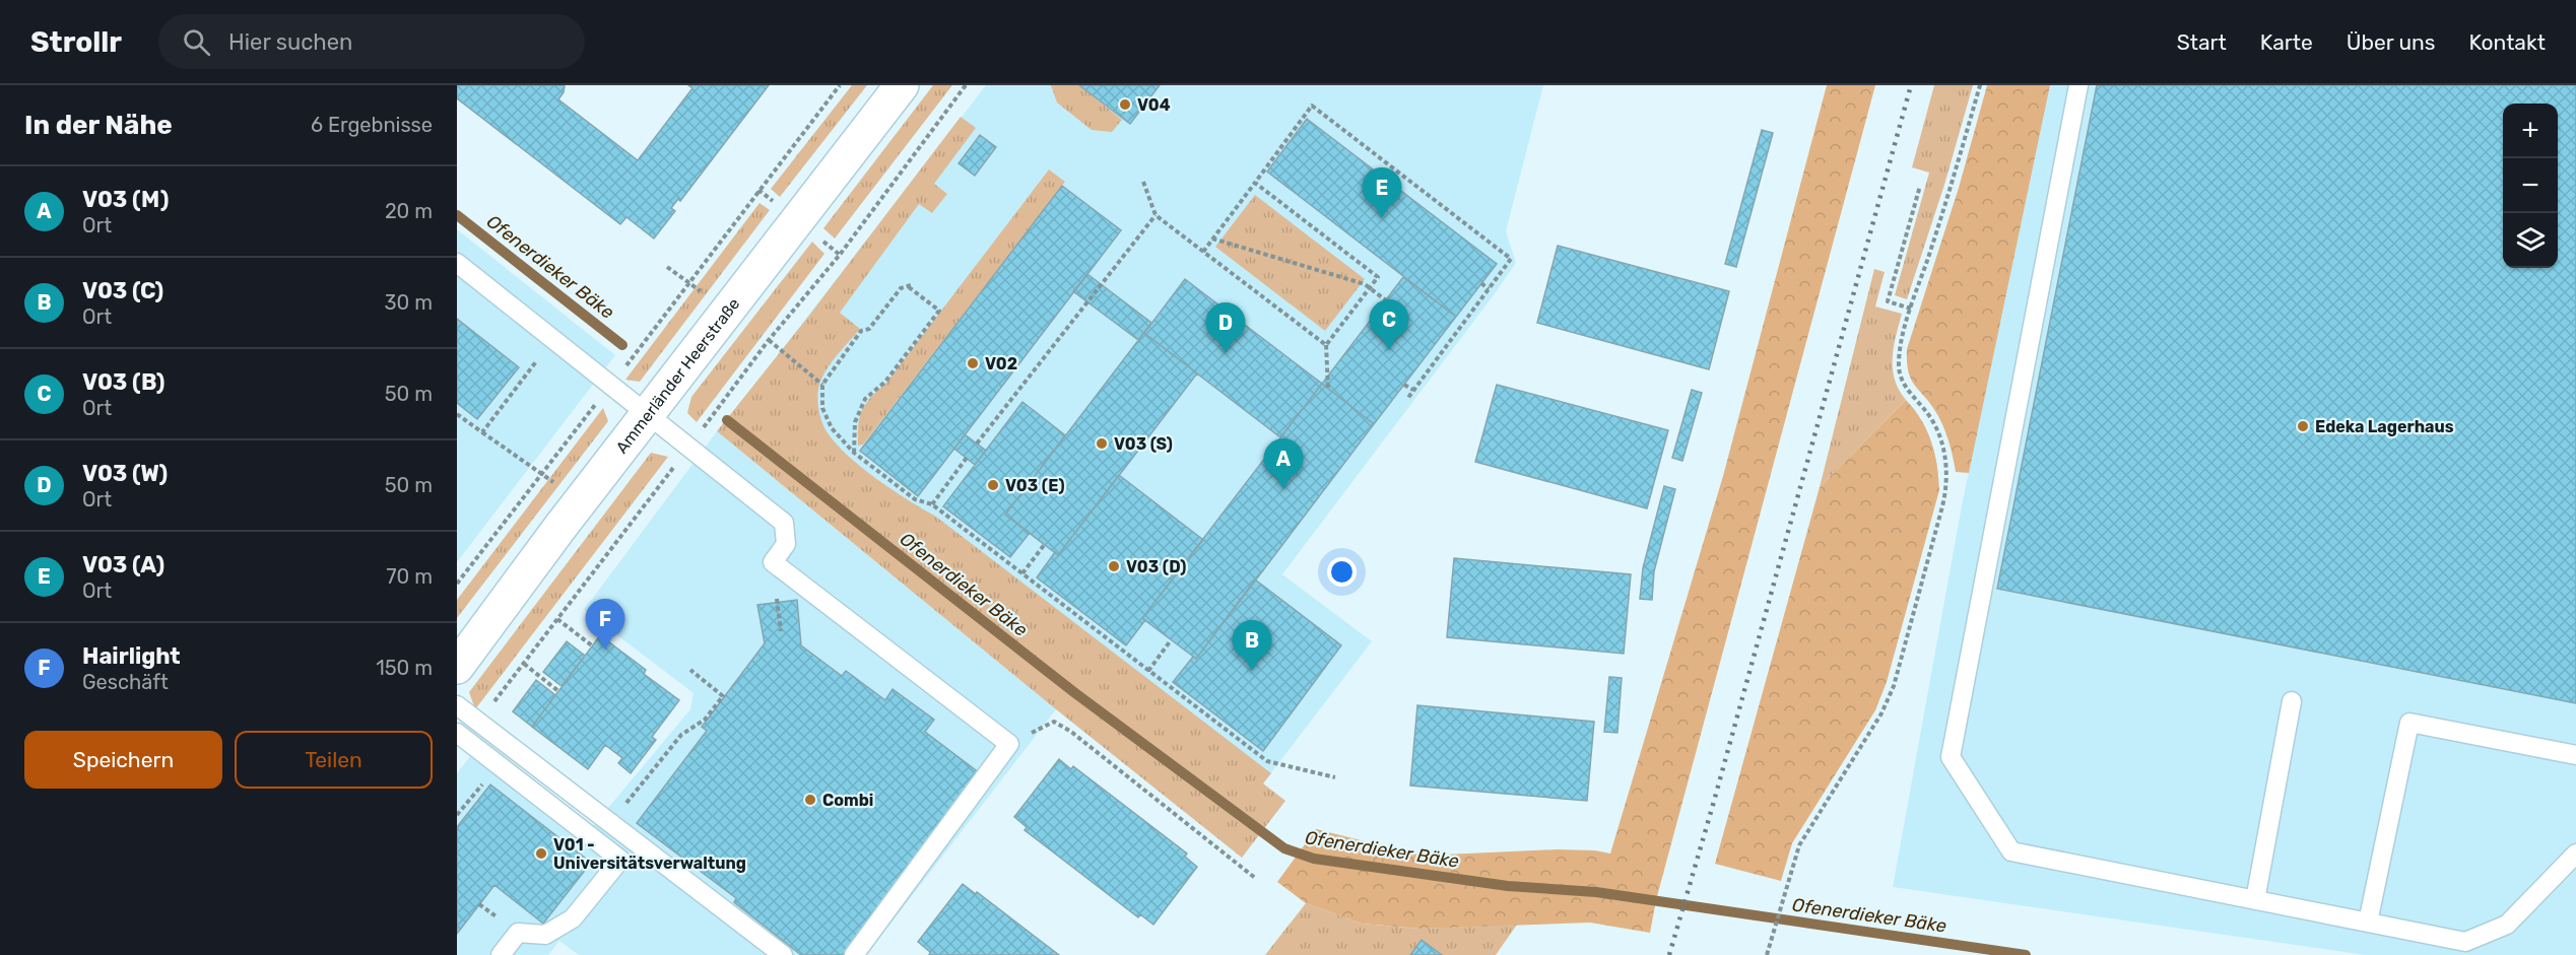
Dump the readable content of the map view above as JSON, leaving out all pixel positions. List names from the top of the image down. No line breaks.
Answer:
{"streets":{"street":["Ammerländer Heerstraße"]},"water":["Ofenerdieker Bäke"],"places":["V04","V02","Edeka Lagerhaus","V03 (S)","V03 (E)","V03 (D)","Combi","V01 - Universitätsverwaltung"],"page":{"header":"Strollr","search":"Hier suchen","nav":["Start","Karte","Über uns","Kontakt"],"heading":["In der Nähe","6 Ergebnisse"],"map_buttons":["+","−"],"list":[{"mark":"A","name":"V03 (M)","note":"Ort","value":"20 m"},{"mark":"B","name":"V03 (C)","note":"Ort","value":"30 m"},{"mark":"C","name":"V03 (B)","note":"Ort","value":"50 m"},{"mark":"D","name":"V03 (W)","note":"Ort","value":"50 m"},{"mark":"E","name":"V03 (A)","note":"Ort","value":"70 m"},{"mark":"F","name":"Hairlight","note":"Geschäft","value":"150 m"}],"pins":["E","C","D","A","F","B"],"buttons":["Speichern","Teilen"]}}
